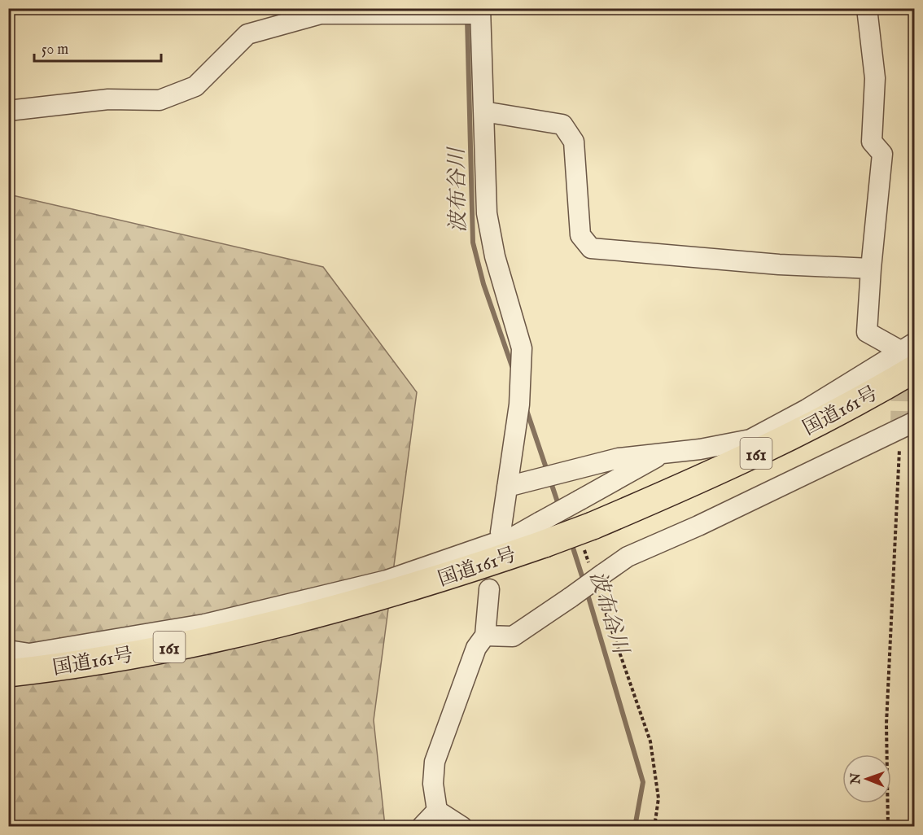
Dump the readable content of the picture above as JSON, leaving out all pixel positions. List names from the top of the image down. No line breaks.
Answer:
{"streets":{"highway":["国道161号","161"]},"water":["波布谷川"],"scale_bar":"50 m","north":"left"}
